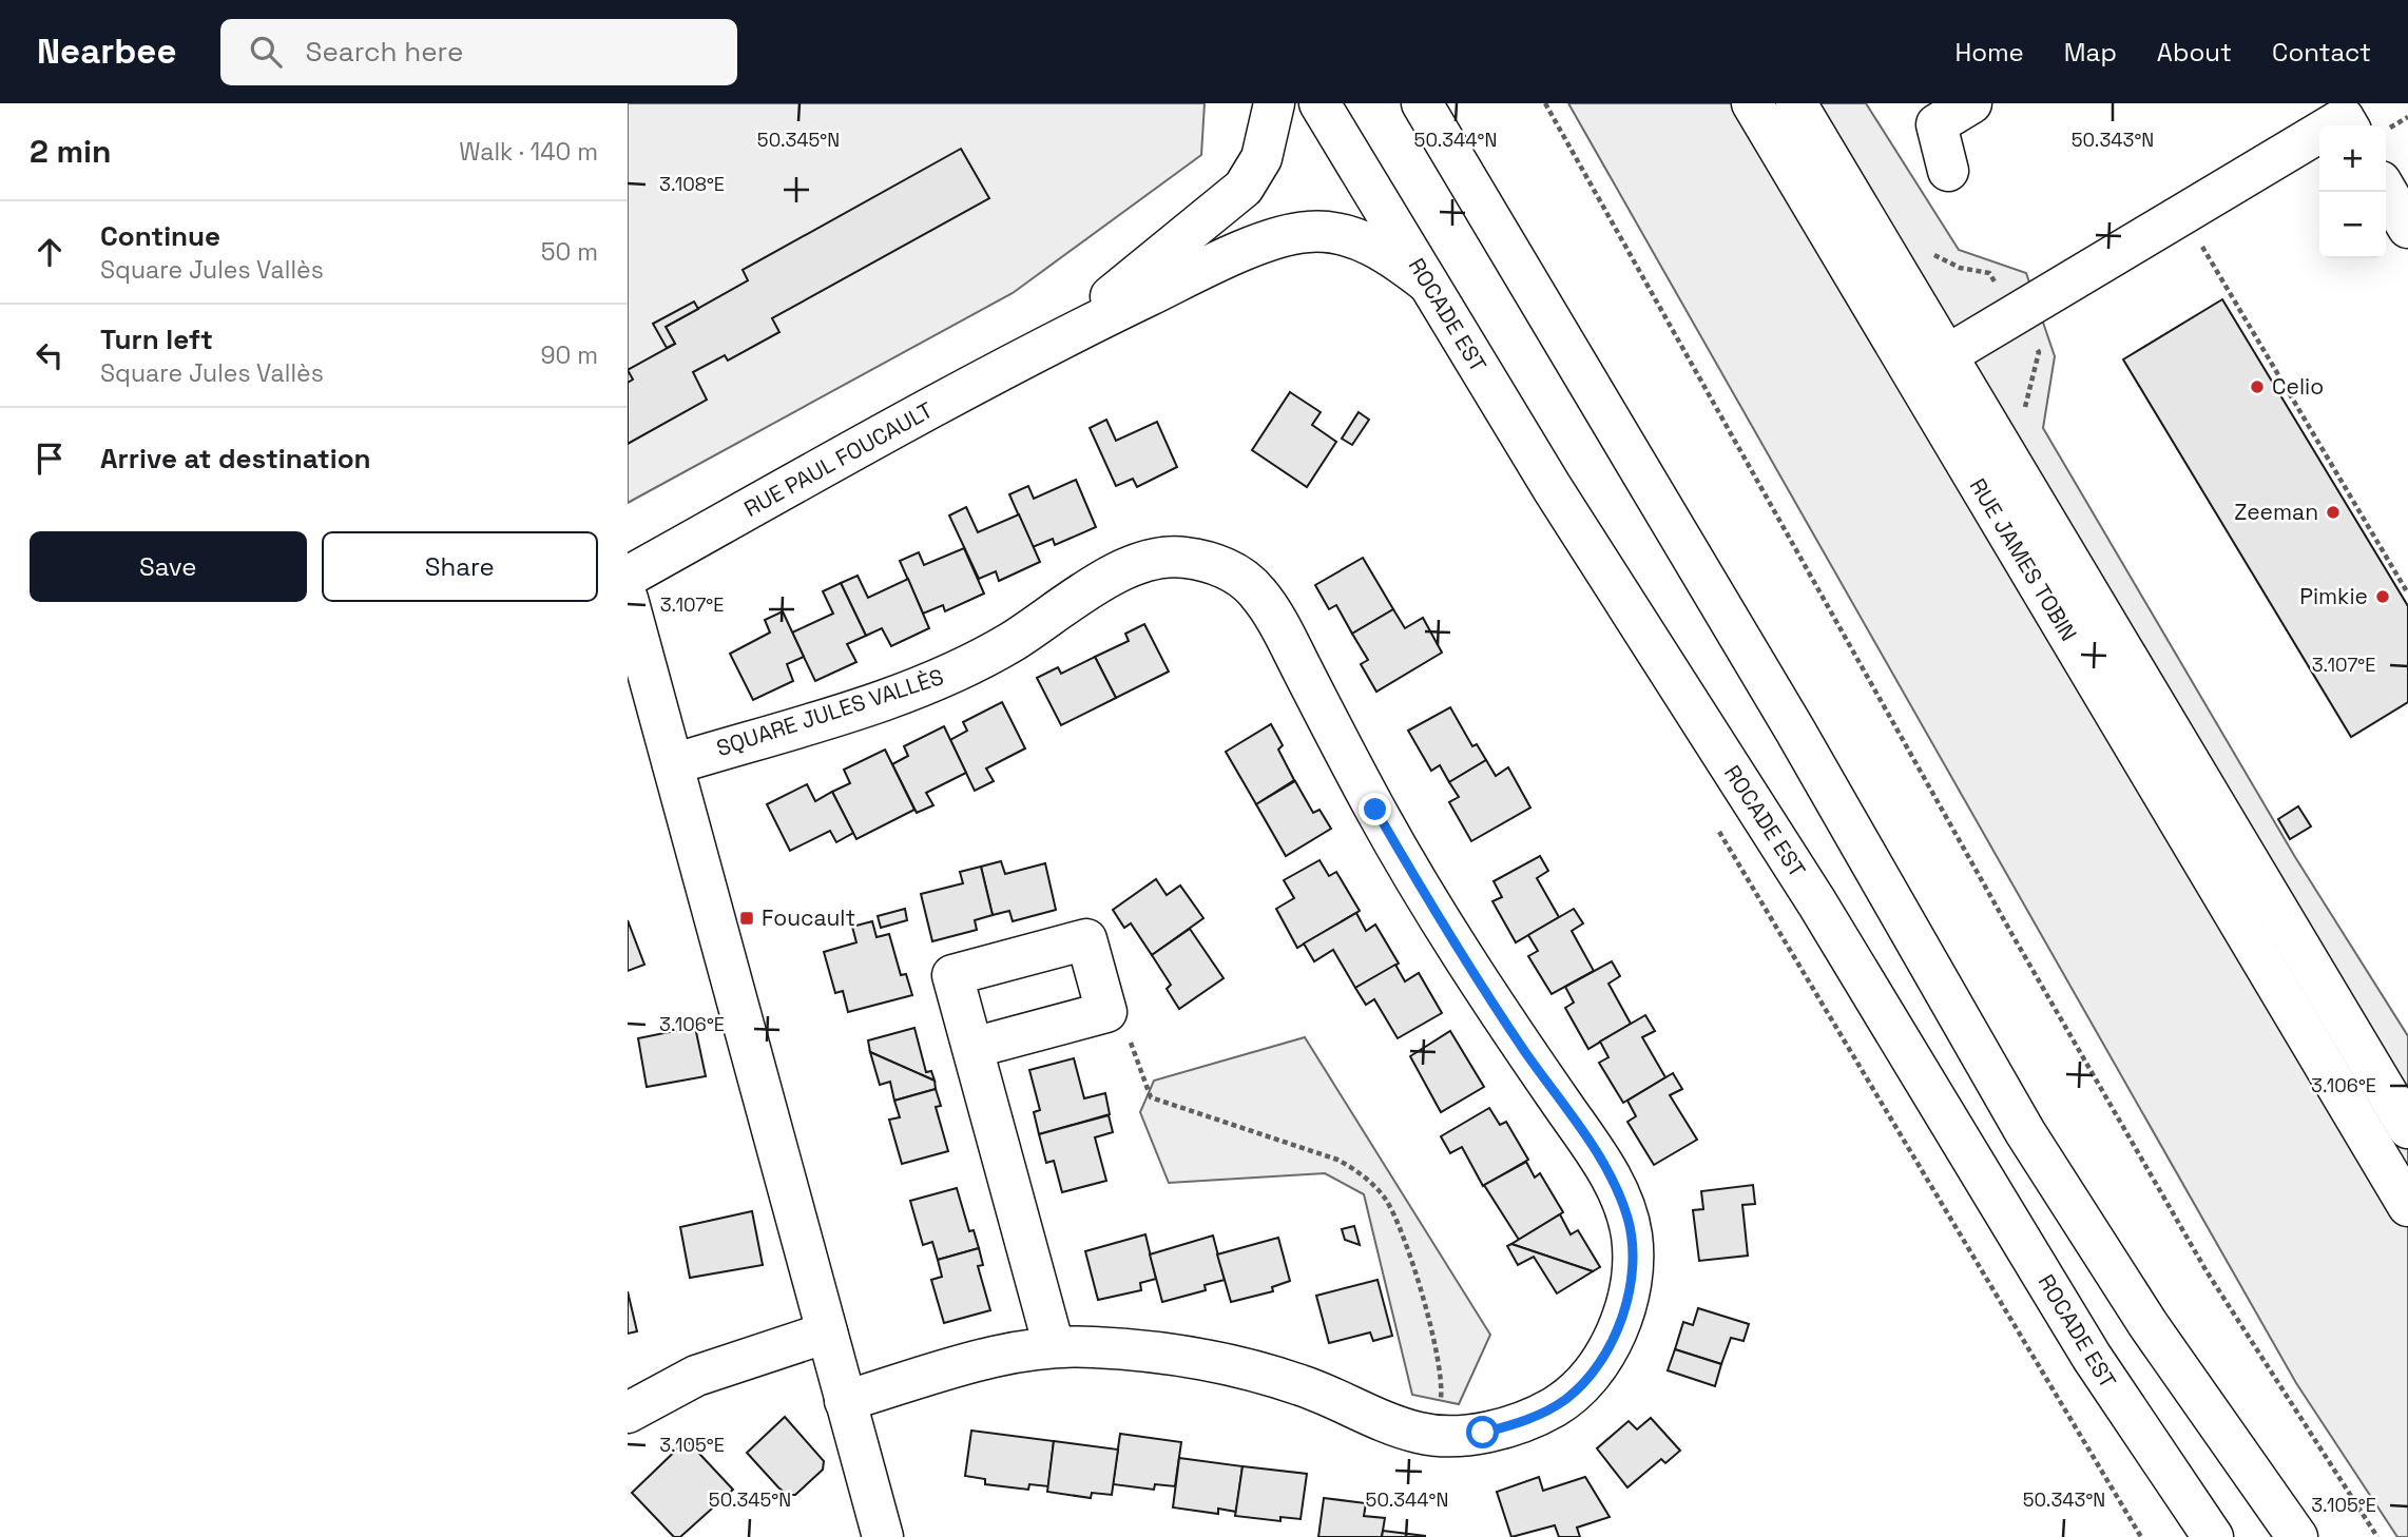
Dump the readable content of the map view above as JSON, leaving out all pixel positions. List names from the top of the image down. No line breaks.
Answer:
{"streets":{"street":["ROCADE EST","RUE PAUL FOUCAULT","RUE JAMES TOBIN","SQUARE JULES VALLÈS"]},"crossings":[["ROCADE EST","RUE PAUL FOUCAULT"]],"places":{"other":["Celio","Zeeman","Pimkie"],"transit":["Foucault"]},"page":{"header":"Nearbee","search":"Search here","nav":["Home","Map","About","Contact"],"heading":["2 min","Walk · 140 m"],"map_buttons":["+","−"],"list":[["Continue","Square Jules Vallès","50 m"],["Turn left","Square Jules Vallès","90 m"],"Arrive at destination"],"buttons":["Save","Share"]},"coordinates":["50.345°N","50.344°N","50.343°N","3.108°E","3.107°E","3.106°E","3.105°E"]}
